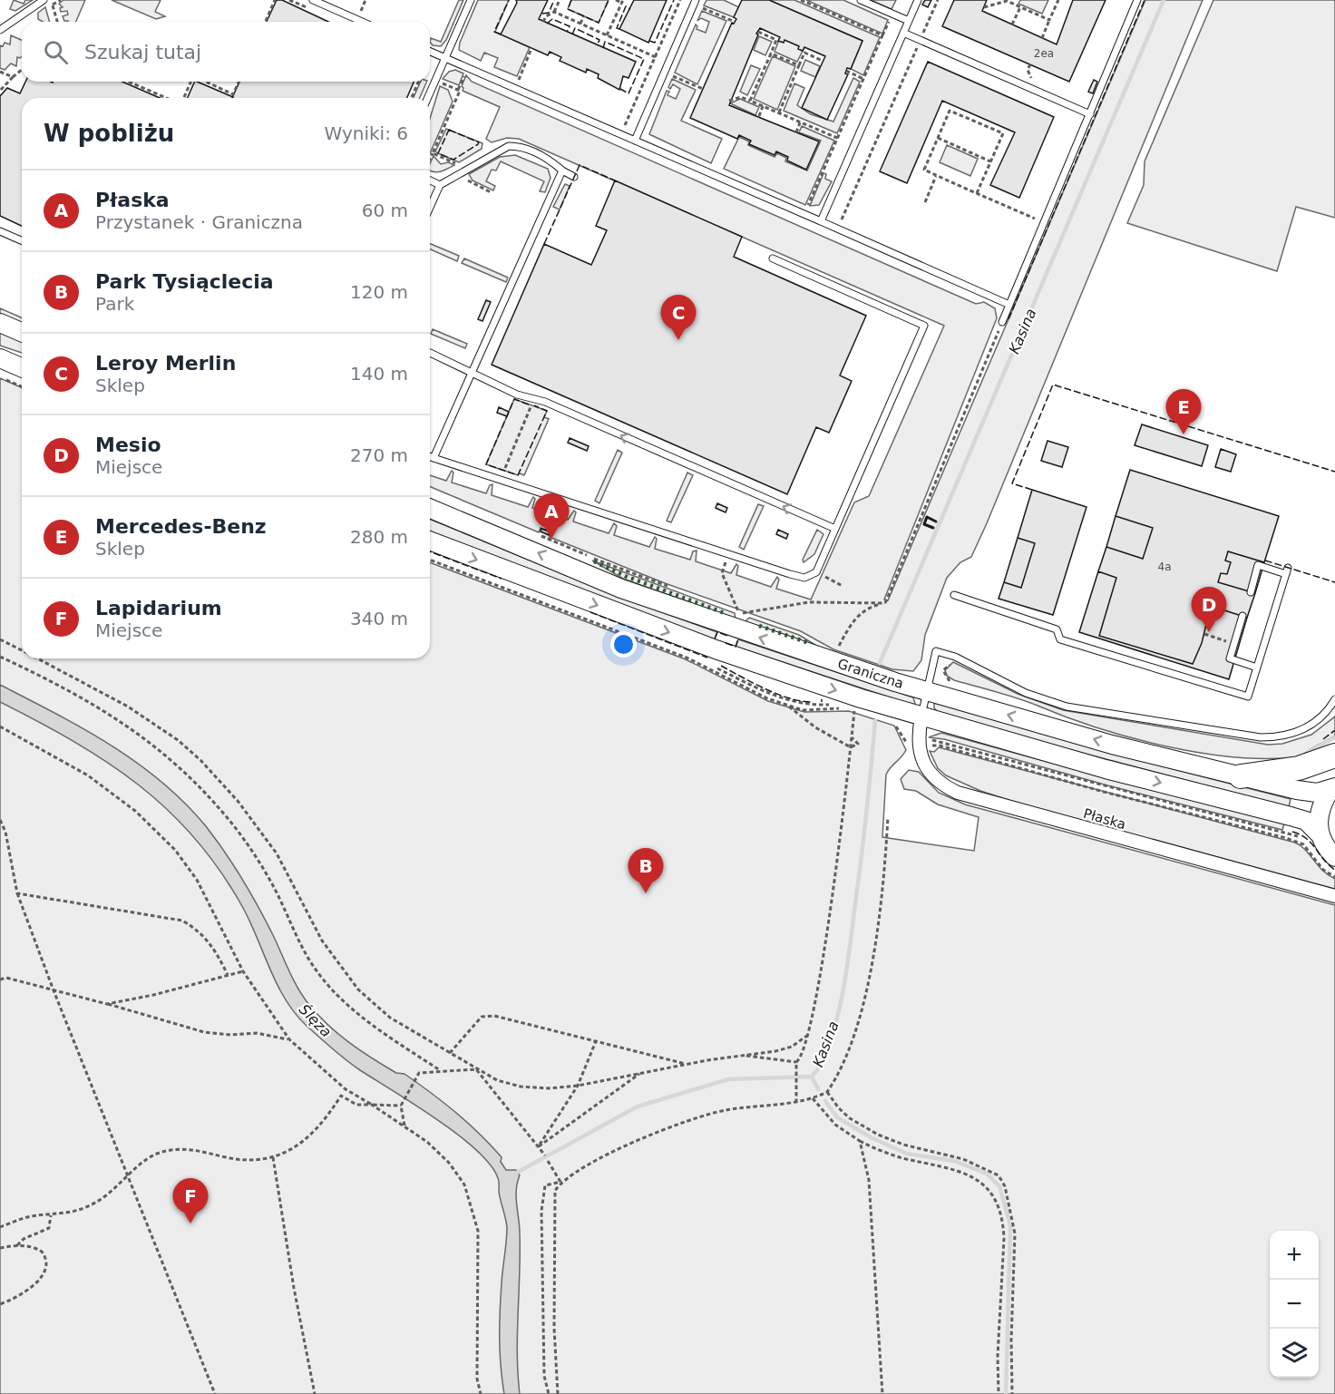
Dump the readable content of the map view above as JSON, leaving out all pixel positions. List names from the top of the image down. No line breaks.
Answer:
{"streets":{"main road":["Graniczna"],"street":["Płaska"]},"crossings":[["Graniczna","Płaska"]],"water":["Kasina","Ślęza"],"house_numbers":["2ea","4a"],"page":{"search":"Szukaj tutaj","heading":["W pobliżu","Wyniki: 6"],"list":[{"mark":"A","name":"Płaska","note":"Przystanek · Graniczna","value":"60 m"},{"mark":"B","name":"Park Tysiąclecia","note":"Park","value":"120 m"},{"mark":"C","name":"Leroy Merlin","note":"Sklep","value":"140 m"},{"mark":"D","name":"Mesio","note":"Miejsce","value":"270 m"},{"mark":"E","name":"Mercedes-Benz","note":"Sklep","value":"280 m"},{"mark":"F","name":"Lapidarium","note":"Miejsce","value":"340 m"}],"pins":["C","E","A","D","B","F"],"map_buttons":["+","−"]}}
